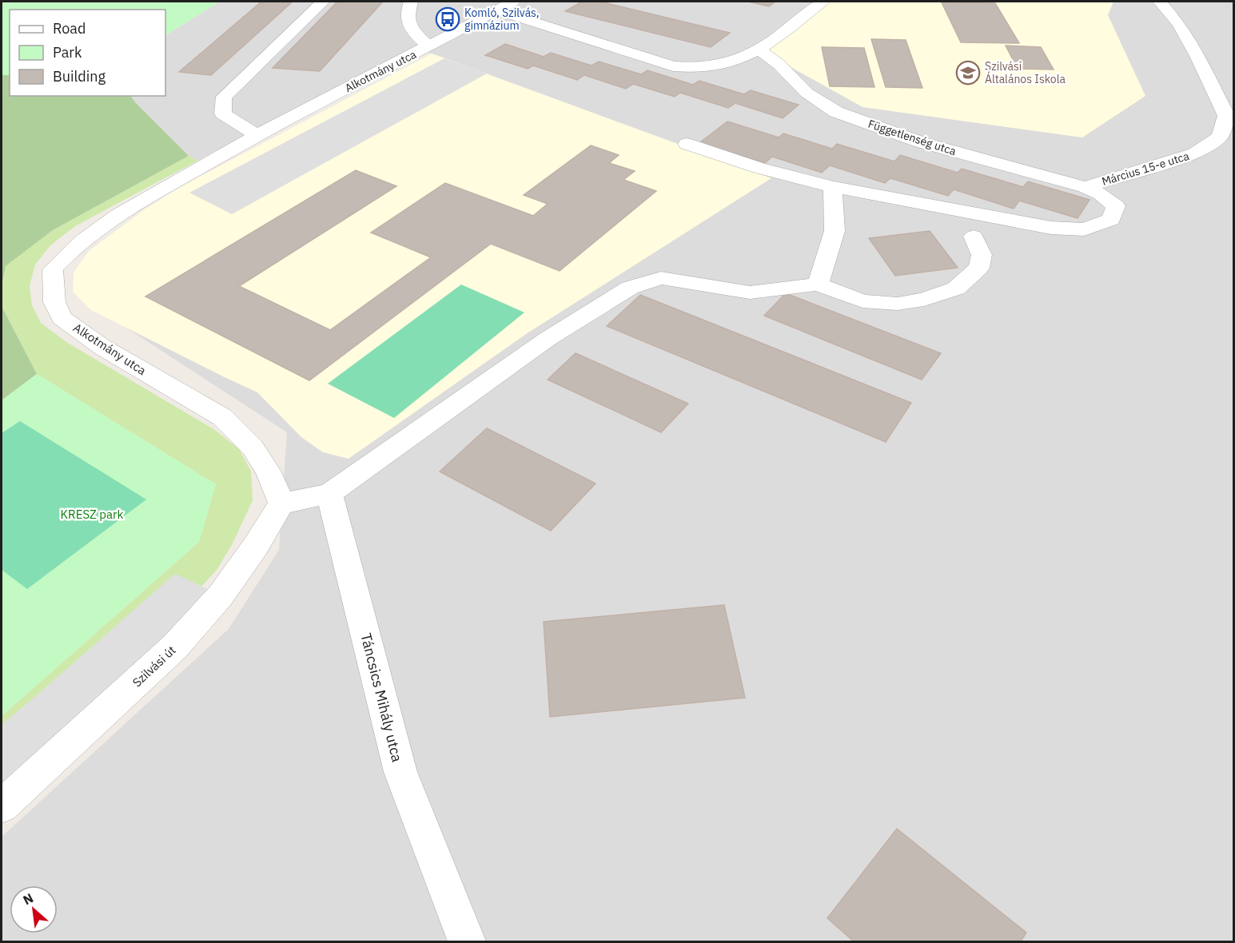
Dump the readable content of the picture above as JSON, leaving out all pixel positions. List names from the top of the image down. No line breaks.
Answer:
{"streets":{"street":["Alkotmány utca","Függetlenség utca","Március 15-e utca","Szilvási út","Táncsics Mihály utca"]},"crossings":[["Alkotmány utca","Szilvási út"],["Függetlenség utca","Március 15-e utca"]],"parks":["KRESZ park"],"places":{"bus stop":["Komló, Szilvás, gimnázium"],"school or university":["Szilvási Általános Iskola"]},"legend":["Road","Park","Building"],"north":"top left"}
